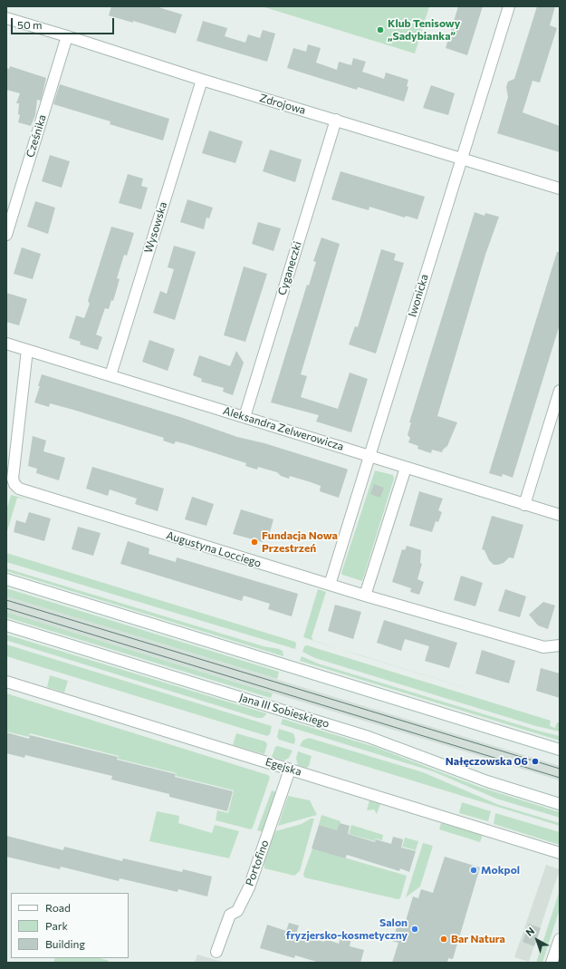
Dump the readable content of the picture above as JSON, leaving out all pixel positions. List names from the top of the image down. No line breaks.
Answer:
{"streets":{"street":["Zdrojowa","Cześnika","Wysowska","Cyganeczki","Iwonicka","Aleksandra Zelwerowicza","Augustyna Locciego","Jana III Sobieskiego","Egejska","Portofino"]},"crossings":[["Zdrojowa","Cześnika"],["Zdrojowa","Wysowska"],["Zdrojowa","Cyganeczki"],["Zdrojowa","Iwonicka"],["Wysowska","Aleksandra Zelwerowicza"],["Cyganeczki","Aleksandra Zelwerowicza"],["Iwonicka","Aleksandra Zelwerowicza"],["Iwonicka","Augustyna Locciego"],["Aleksandra Zelwerowicza","Augustyna Locciego"],["Egejska","Portofino"]],"places":["Klub Tenisowy „Sadybianka”","Fundacja Nowa Przestrzeń","Nałęczowska 06","Mokpol","Salon fryzjersko-kosmetyczny","Bar Natura"],"legend":["Road","Park","Building"],"scale_bar":"50 m","north":"top left"}
